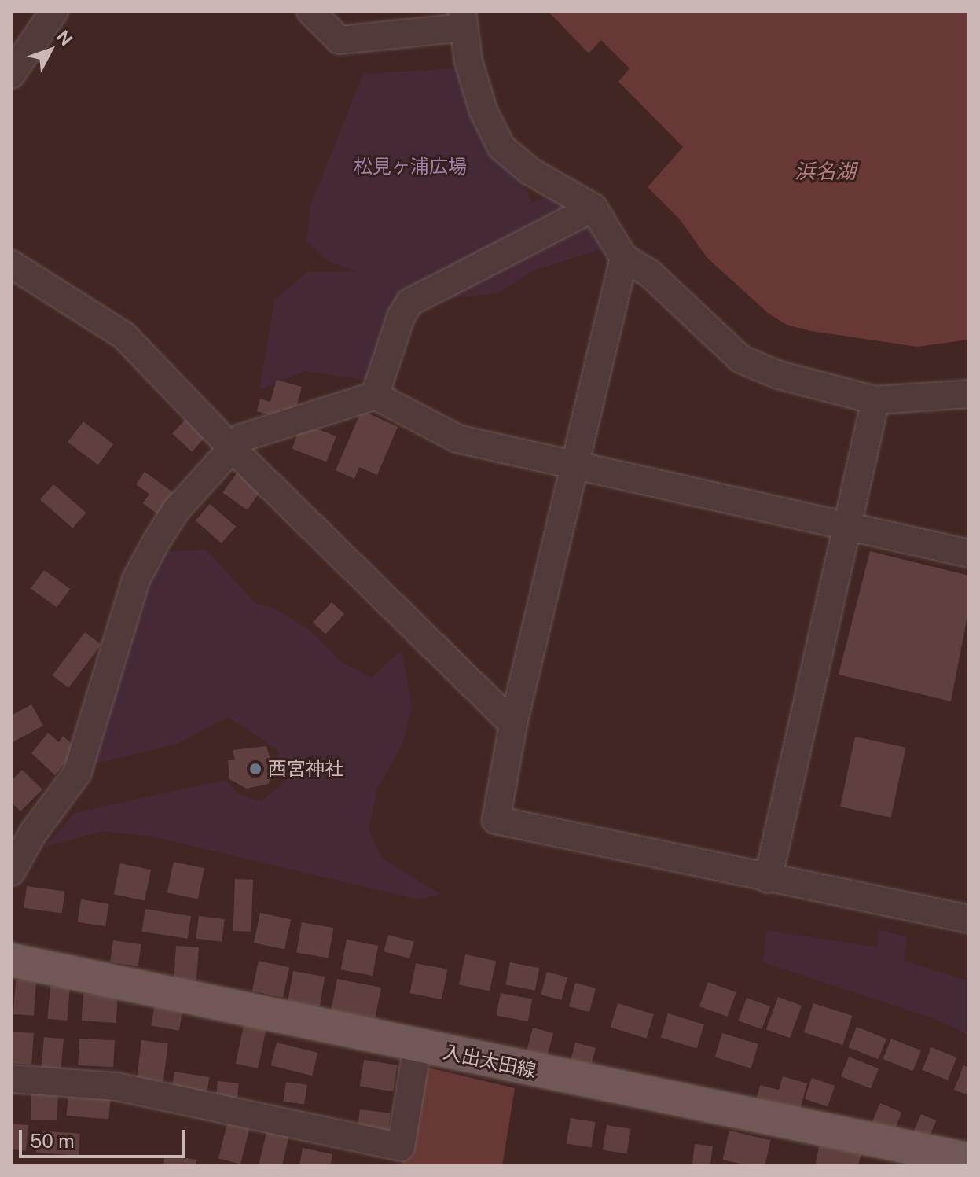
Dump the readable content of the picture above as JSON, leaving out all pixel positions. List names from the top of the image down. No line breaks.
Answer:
{"streets":{"main road":["入出太田線"]},"water":["浜名湖"],"parks":["松見ヶ浦広場"],"places":["西宮神社"],"scale_bar":"50 m","north":"top right"}
